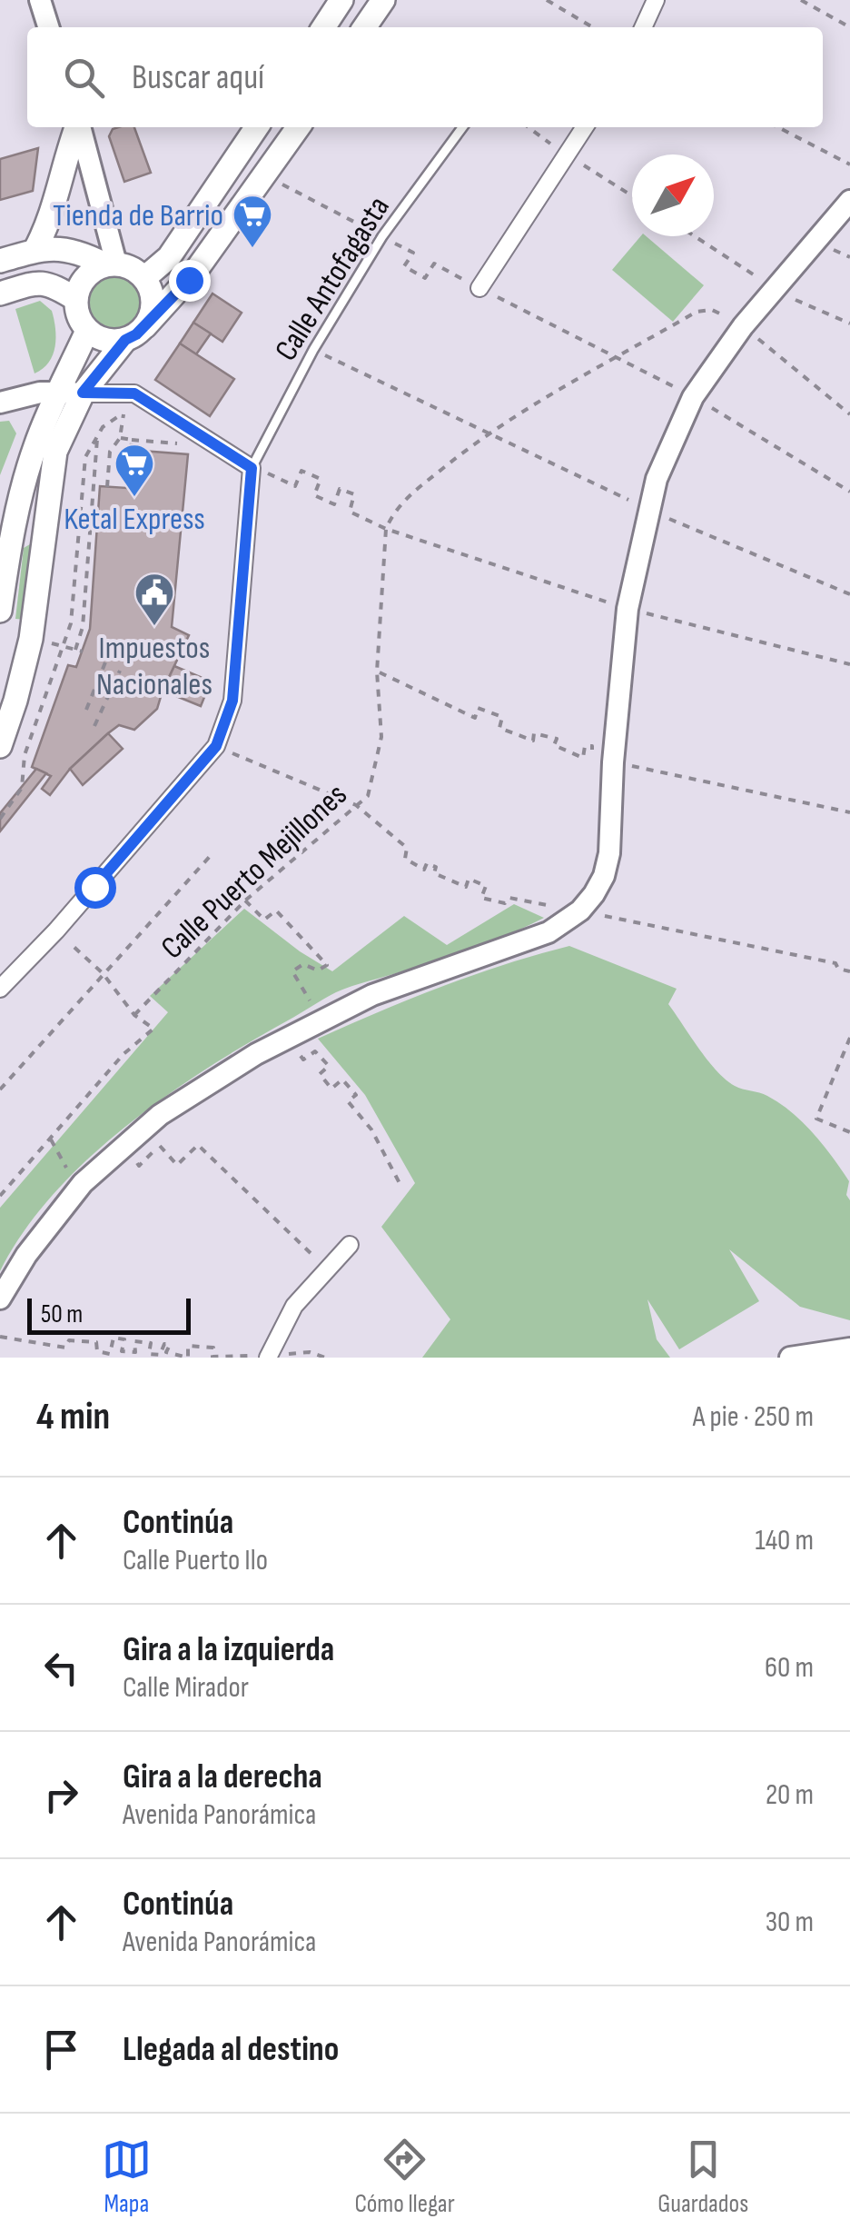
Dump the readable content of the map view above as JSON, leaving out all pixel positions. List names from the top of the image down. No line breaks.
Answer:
{"streets":{"lane":["Calle Antofagasta"],"path":["Calle Puerto Mejillones"]},"places":{"supermarket":["Tienda de Barrio","Ketal Express"],"public building":["Impuestos Nacionales"]},"scale_bar":"50 m","north":"top right","page":{"search":"Buscar aquí","scale":"50 m","heading":["4 min","A pie · 250 m"],"list":[["Continúa","Calle Puerto Ilo","140 m"],["Gira a la izquierda","Calle Mirador","60 m"],["Gira a la derecha","Avenida Panorámica","20 m"],["Continúa","Avenida Panorámica","30 m"],"Llegada al destino"],"nav":["Mapa","Cómo llegar","Guardados"]}}
